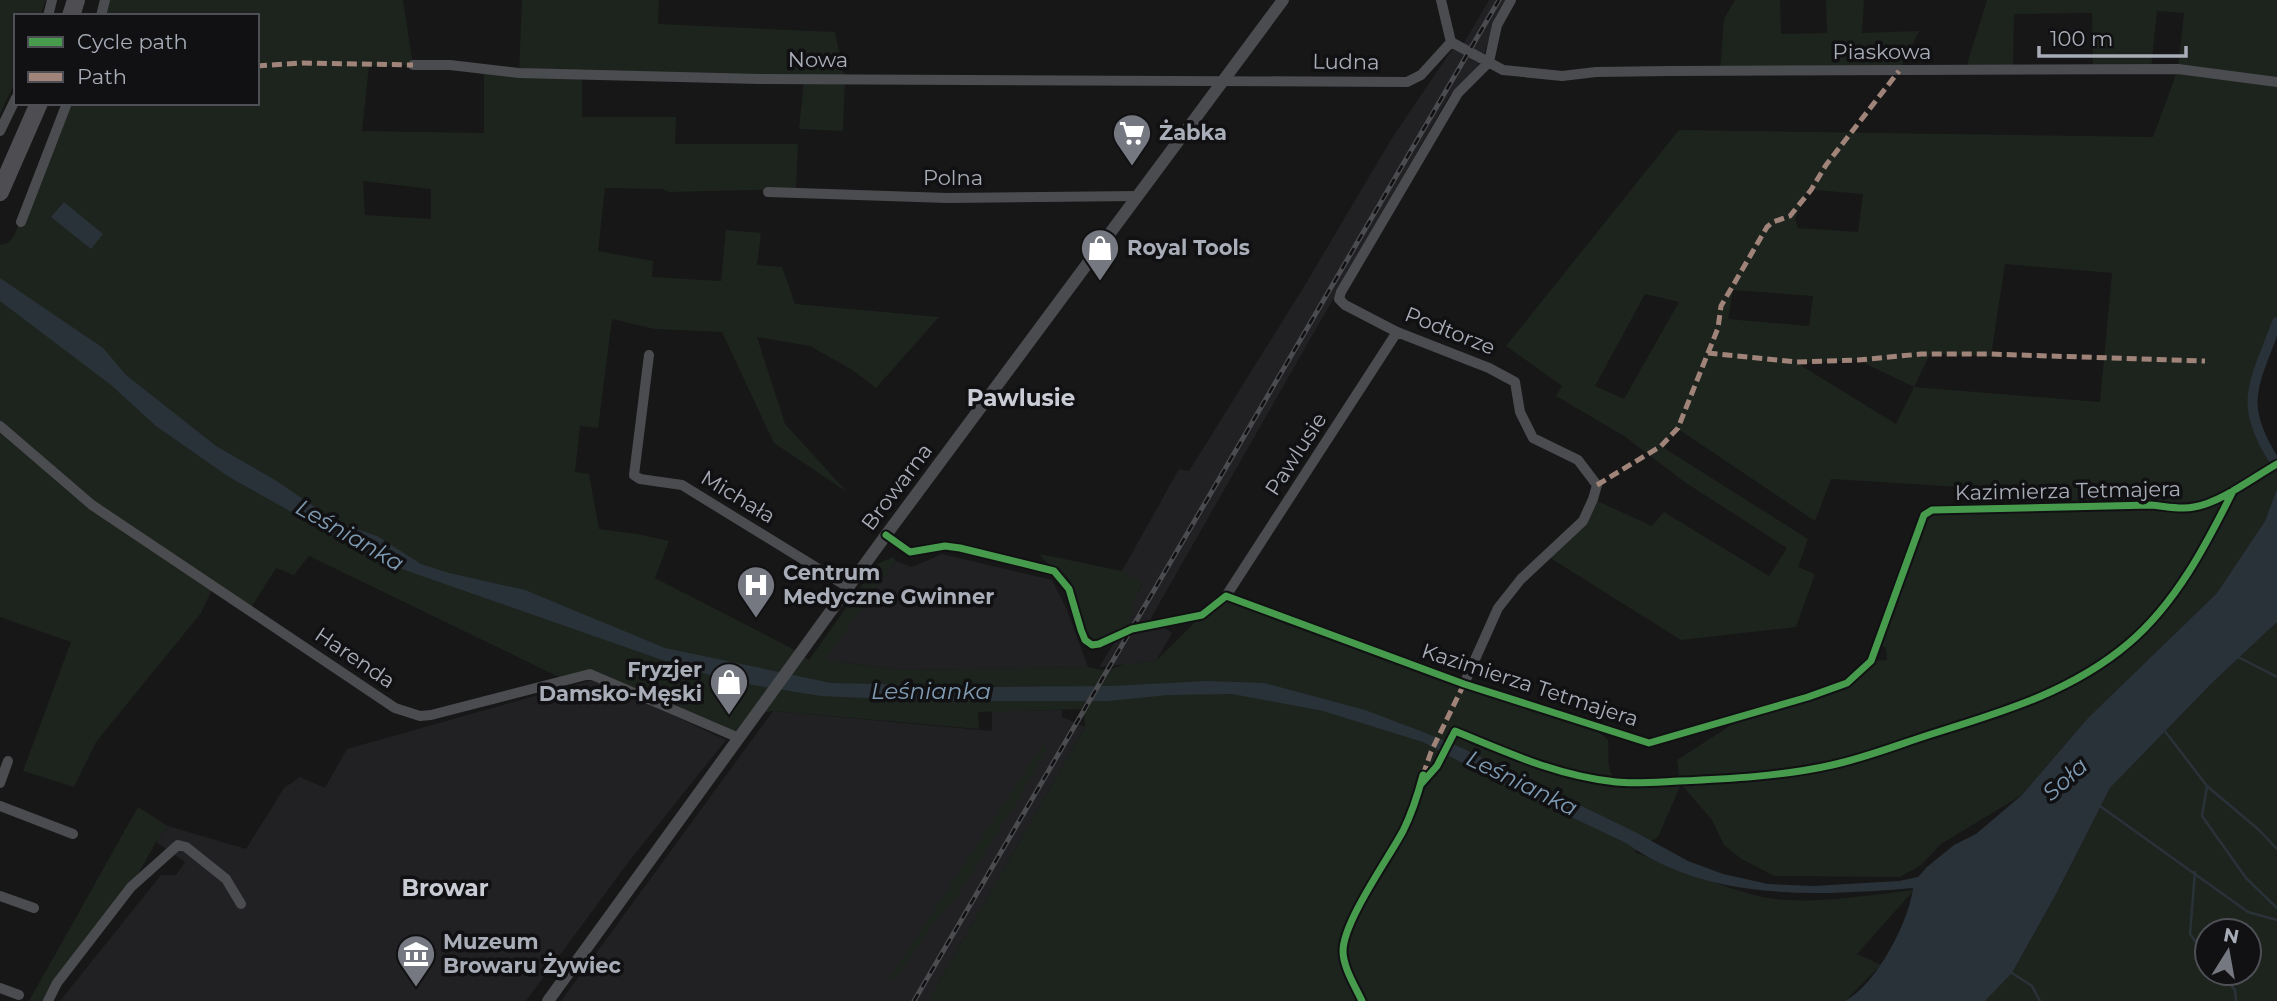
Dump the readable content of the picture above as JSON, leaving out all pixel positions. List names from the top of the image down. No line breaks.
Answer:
{"streets":{"street":["Piaskowa","Nowa","Ludna","Polna","Podtorze","Pawlusie","Browarna","Kazimierza Tetmajera","Michała","Harenda"]},"crossings":[["Piaskowa","Podtorze"],["Nowa","Ludna"],["Nowa","Browarna"],["Ludna","Browarna"],["Polna","Browarna"],["Podtorze","Pawlusie"],["Podtorze","Kazimierza Tetmajera"],["Pawlusie","Kazimierza Tetmajera"],["Browarna","Michała"],["Browarna","Harenda"]],"districts":["Pawlusie","Browar"],"water":["Leśnianka","Soła"],"places":{"supermarket":["Żabka"],"shop":["Royal Tools","Fryzjer Damsko-Męski"],"hospital":["Centrum Medyczne Gwinner"],"museum":["Muzeum Browaru Żywiec"]},"legend":["Cycle path","Path"],"scale_bar":"100 m","north":"top"}
